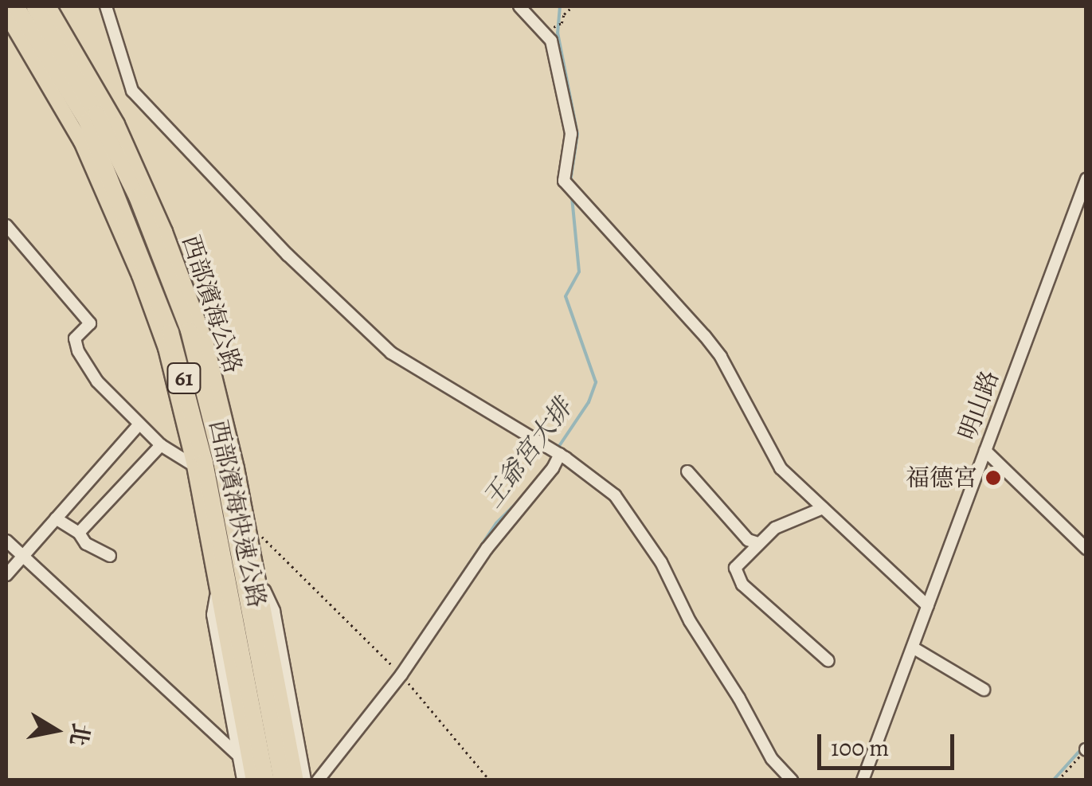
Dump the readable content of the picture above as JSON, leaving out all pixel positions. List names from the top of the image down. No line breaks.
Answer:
{"streets":{"highway":["61","西部濱海快速公路"],"main road":["西部濱海公路"],"street":["明山路"]},"water":["王爺宮大排"],"places":["福德宮"],"scale_bar":"100 m","north":"right"}
